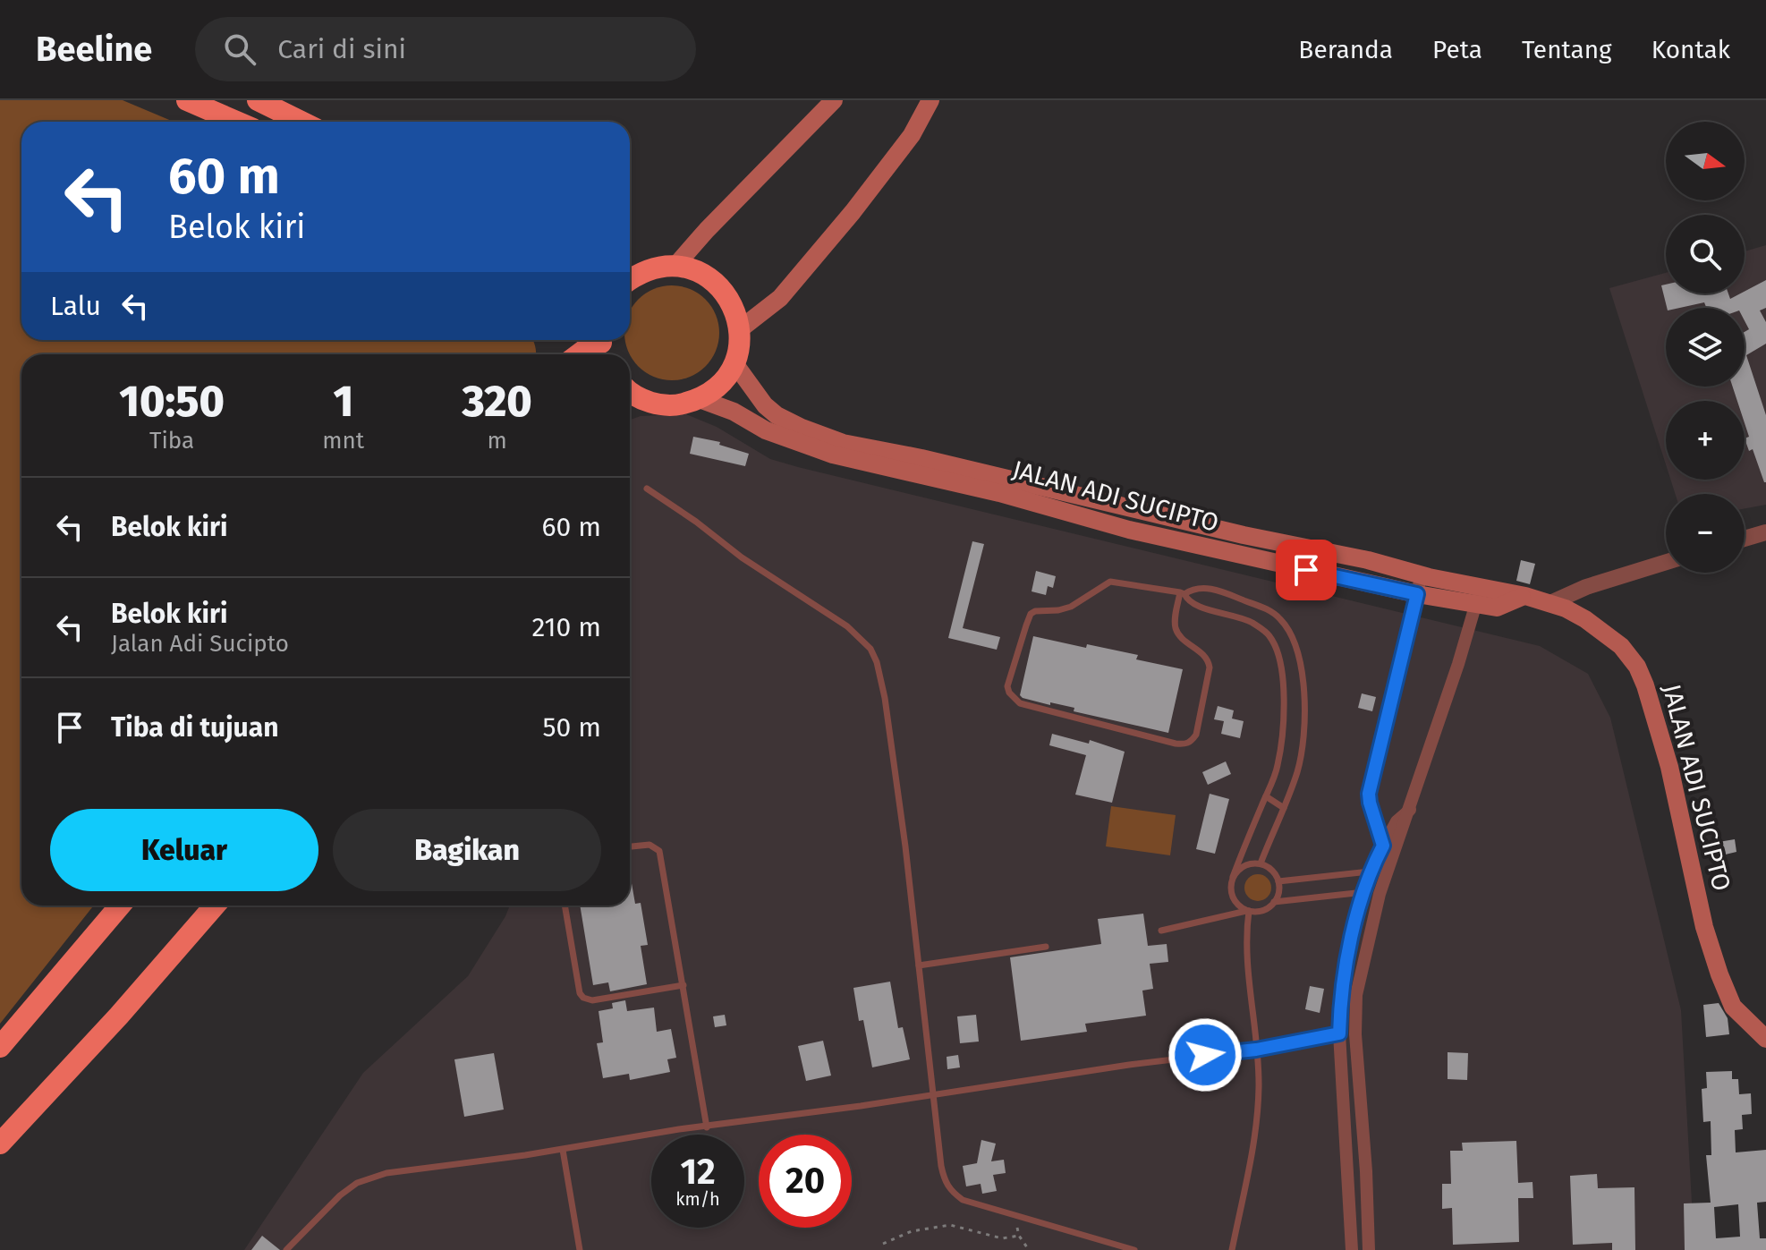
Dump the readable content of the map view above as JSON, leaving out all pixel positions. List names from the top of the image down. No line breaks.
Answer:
{"streets":{"main road":["JALAN ADI SUCIPTO"]},"north":"right","page":{"header":"Beeline","search":"Cari di sini","nav":["Beranda","Peta","Tentang","Kontak"],"map_buttons":["+","−"],"turn":["60 m","Belok kiri"],"then":"Lalu","eta":["10:50","Tiba","1","mnt","320","m"],"list":[{"name":"Belok kiri","value":"60 m"},{"name":"Belok kiri","note":"Jalan Adi Sucipto","value":"210 m"},{"name":"Tiba di tujuan","value":"50 m"}],"buttons":["Keluar","Bagikan"],"speed":"12 km/h","limit":"20"}}
